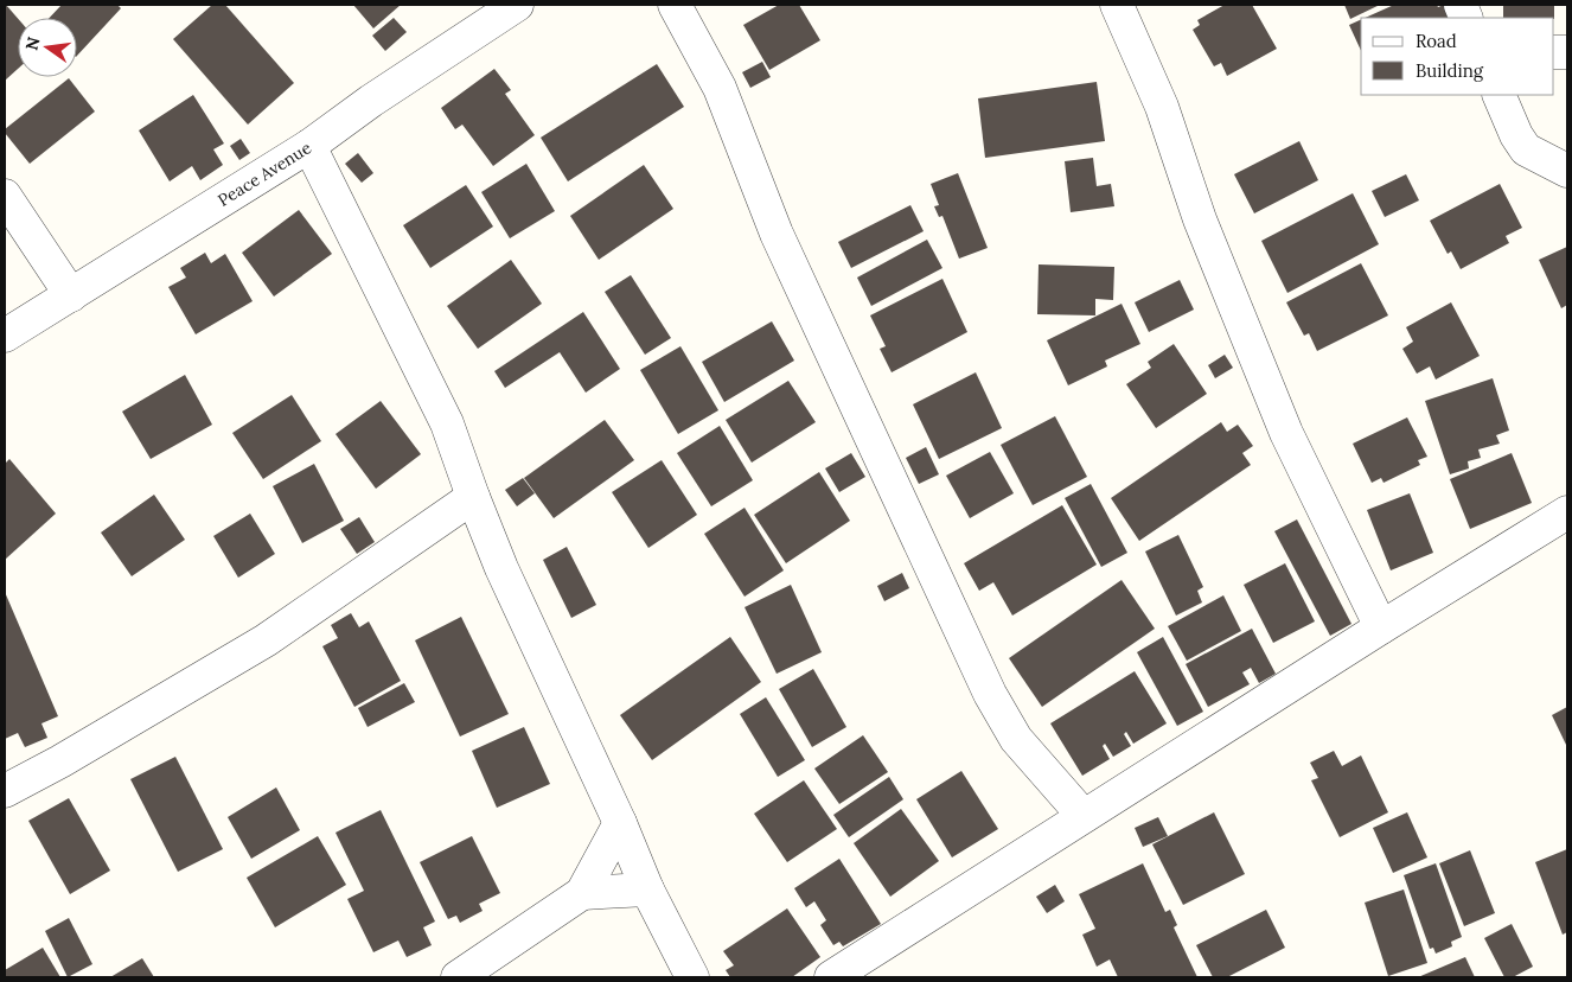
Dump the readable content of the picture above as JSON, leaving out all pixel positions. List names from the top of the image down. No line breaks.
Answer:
{"streets":{"street":["Peace Avenue"]},"legend":["Road","Building"],"north":"left"}
